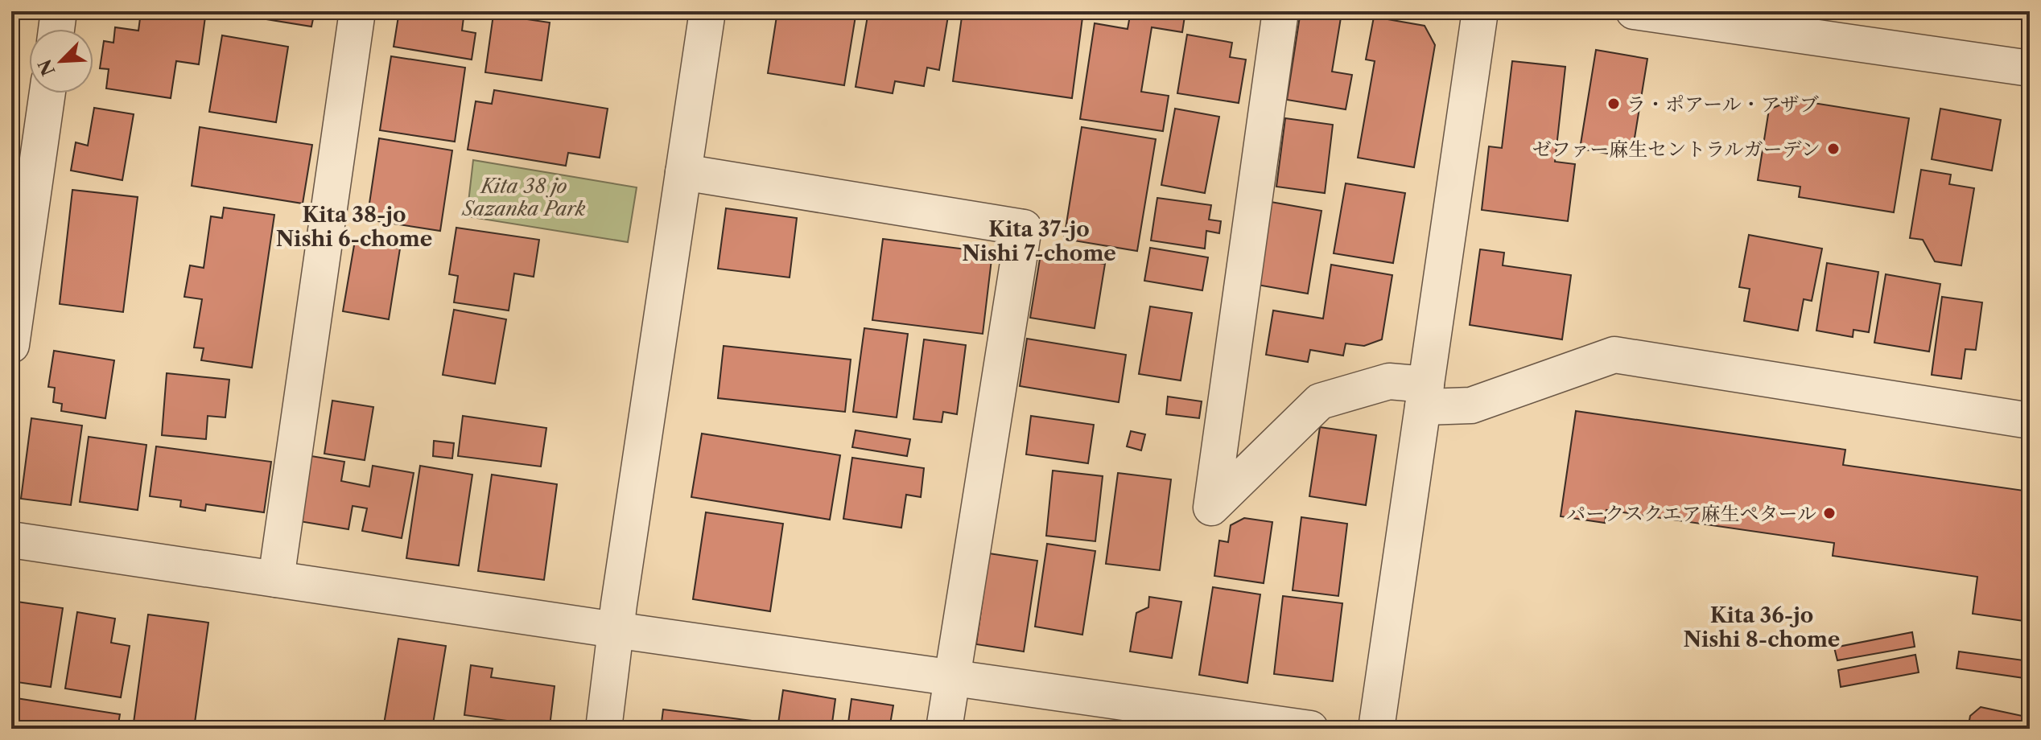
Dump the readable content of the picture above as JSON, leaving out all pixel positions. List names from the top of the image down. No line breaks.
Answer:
{"districts":["Kita 38-jo Nishi 6-chome","Kita 37-jo Nishi 7-chome","Kita 36-jo Nishi 8-chome"],"parks":["Kita 38 jo Sazanka Park"],"places":["ラ・ポアール・アザブ","ゼファー麻生セントラルガーデン","パークスクエア麻生ペタール"],"north":"bottom left"}
